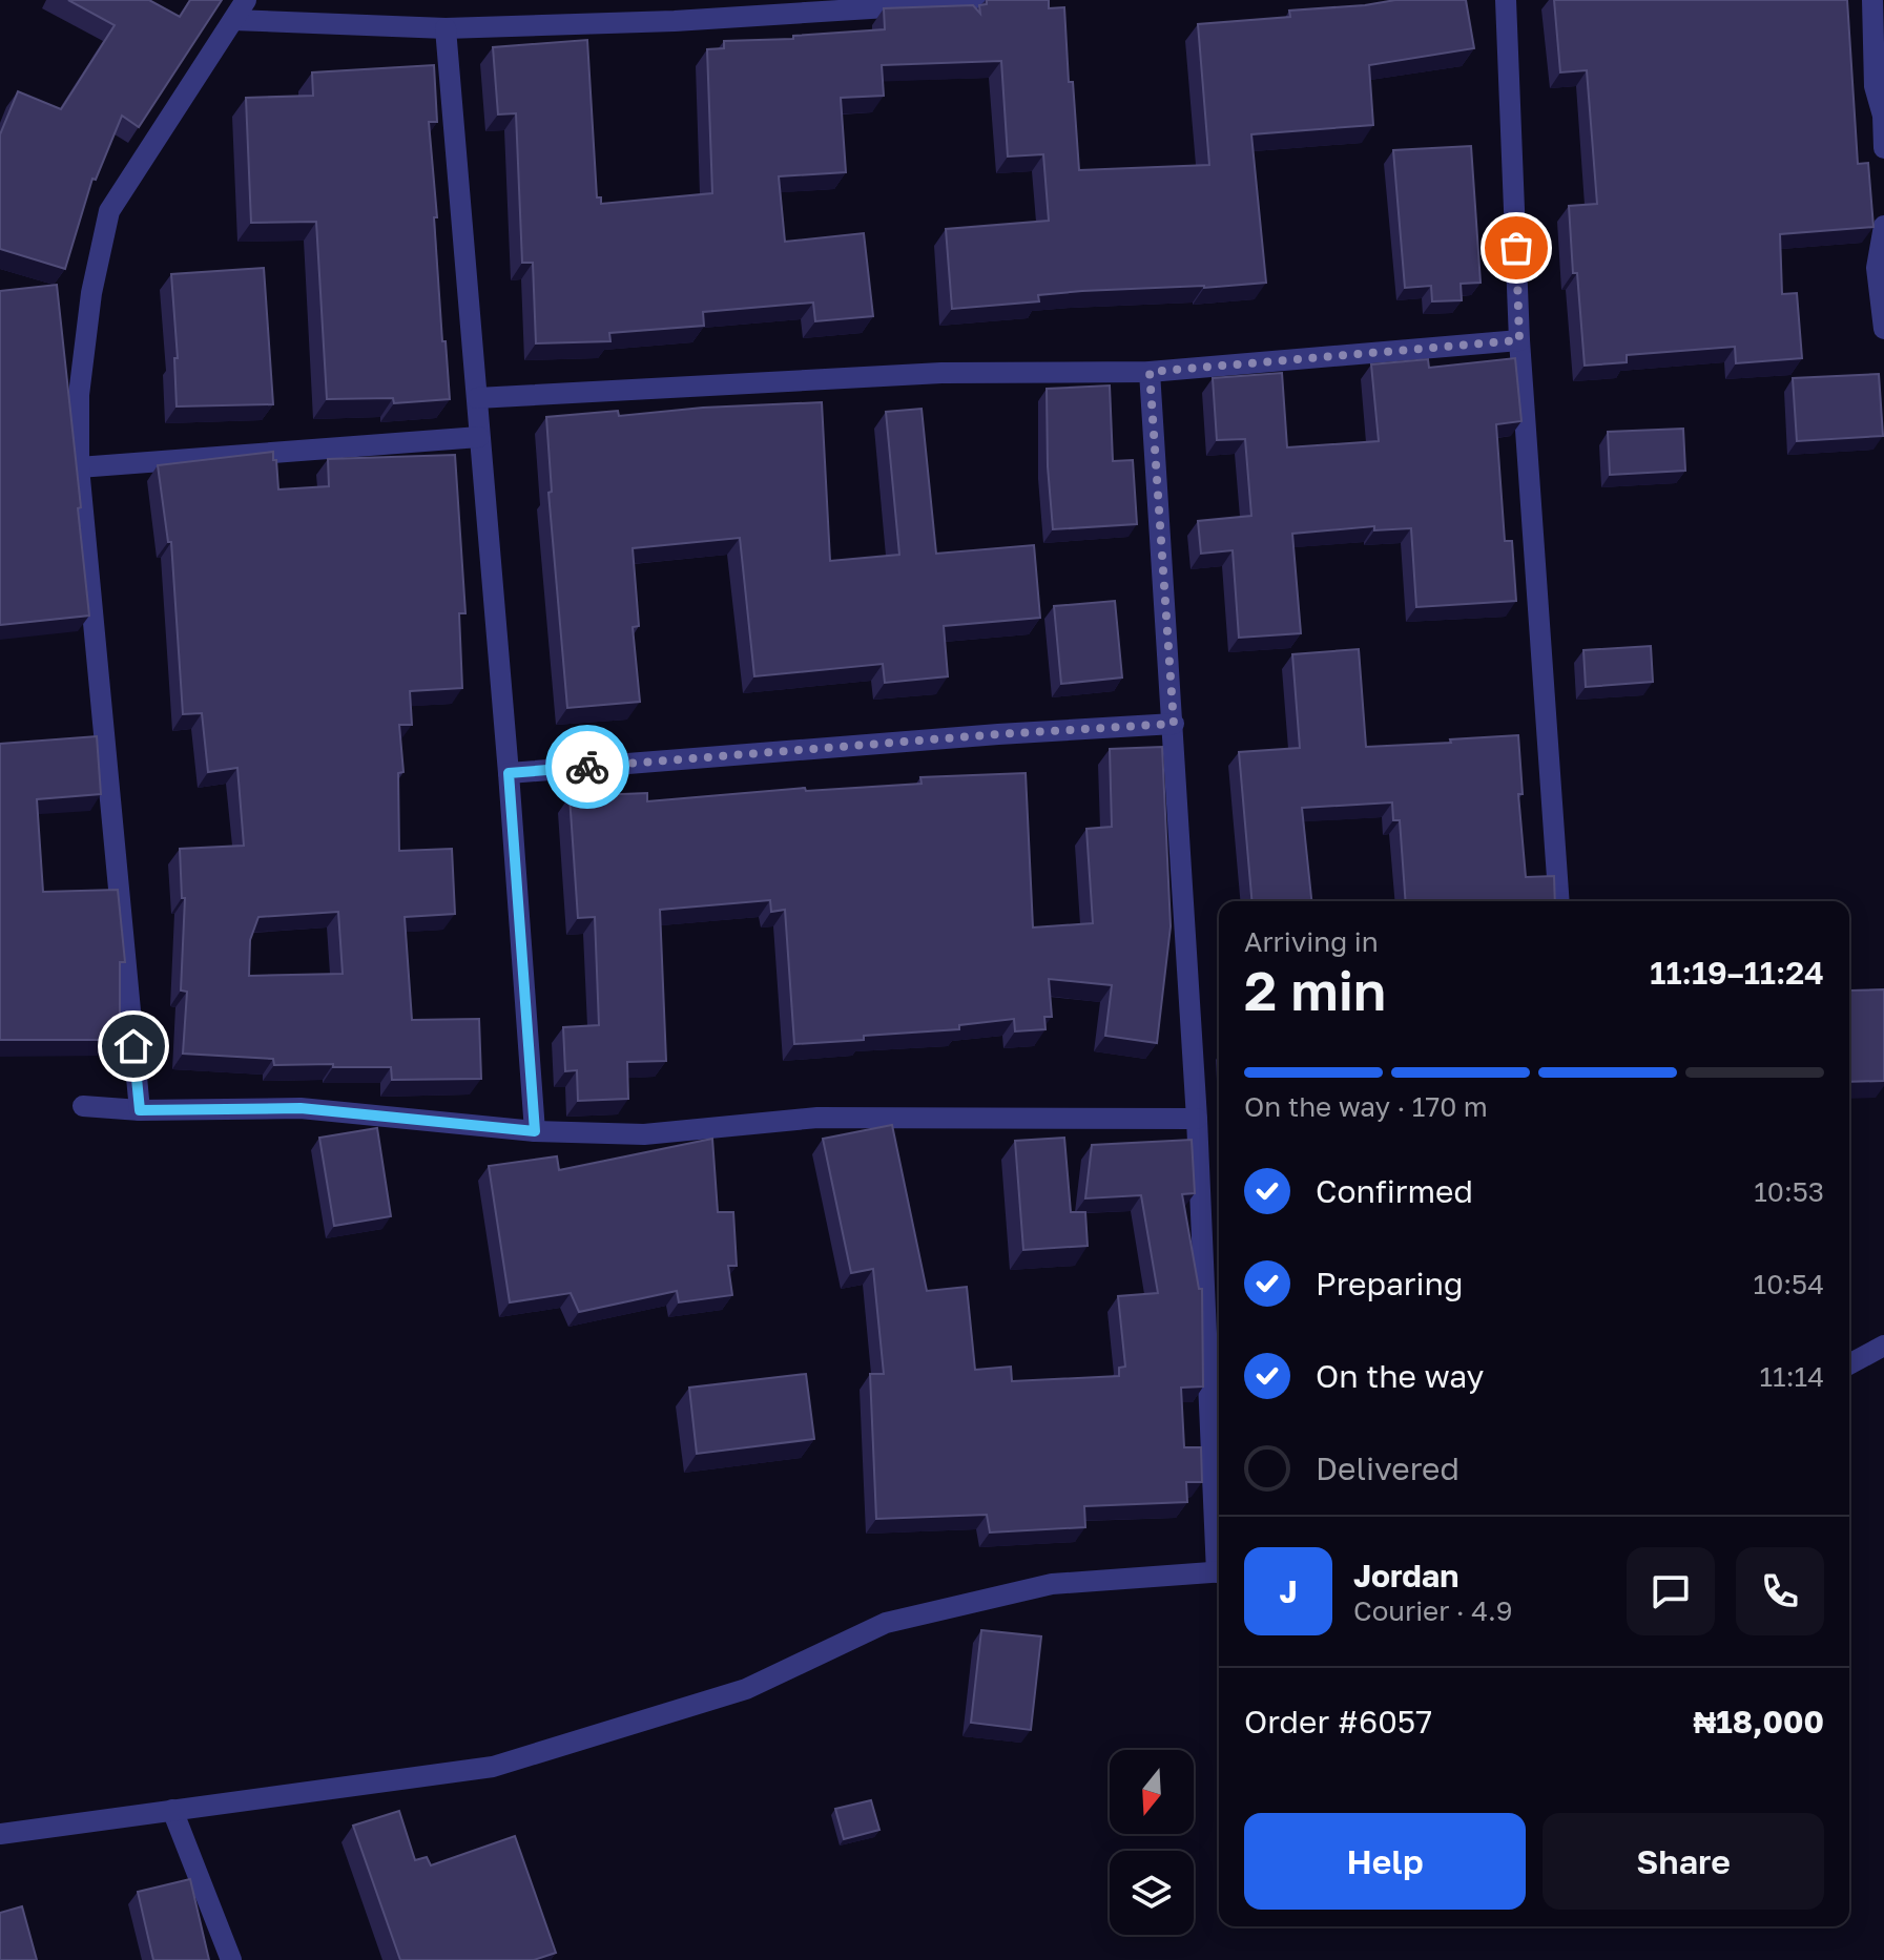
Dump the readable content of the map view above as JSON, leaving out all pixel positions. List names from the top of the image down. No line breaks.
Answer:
{"north":"bottom","page":{"heading":["2 min","Arriving in","11:19–11:24"],"panel":["Jordan","Courier · 4.9","Order #6057","₦18,000"],"bar":"On the way · 170 m","list":[["Confirmed","10:53"],["Preparing","10:54"],["On the way","11:14"],"Delivered"],"round":"J","buttons":["Help","Share"]}}
